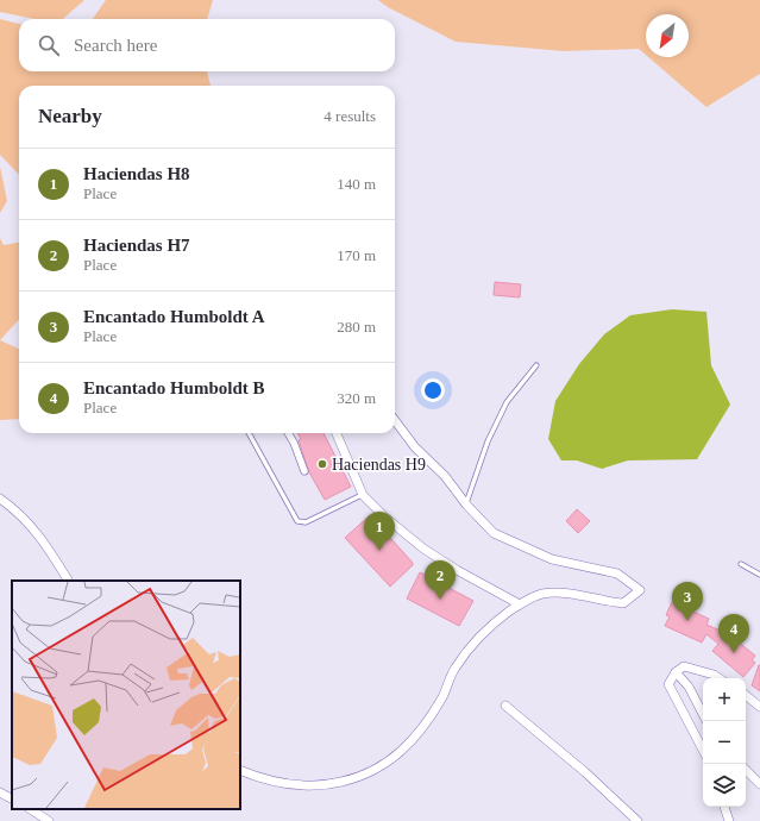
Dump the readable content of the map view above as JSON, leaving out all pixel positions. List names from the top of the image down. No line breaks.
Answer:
{"places":["Haciendas H9"],"north":"bottom left","page":{"search":"Search here","heading":["Nearby","4 results"],"list":[{"mark":"1","name":"Haciendas H8","note":"Place","value":"140 m"},{"mark":"2","name":"Haciendas H7","note":"Place","value":"170 m"},{"mark":"3","name":"Encantado Humboldt A","note":"Place","value":"280 m"},{"mark":"4","name":"Encantado Humboldt B","note":"Place","value":"320 m"}],"pins":["1","2","3","4"],"map_buttons":["+","−"]}}
